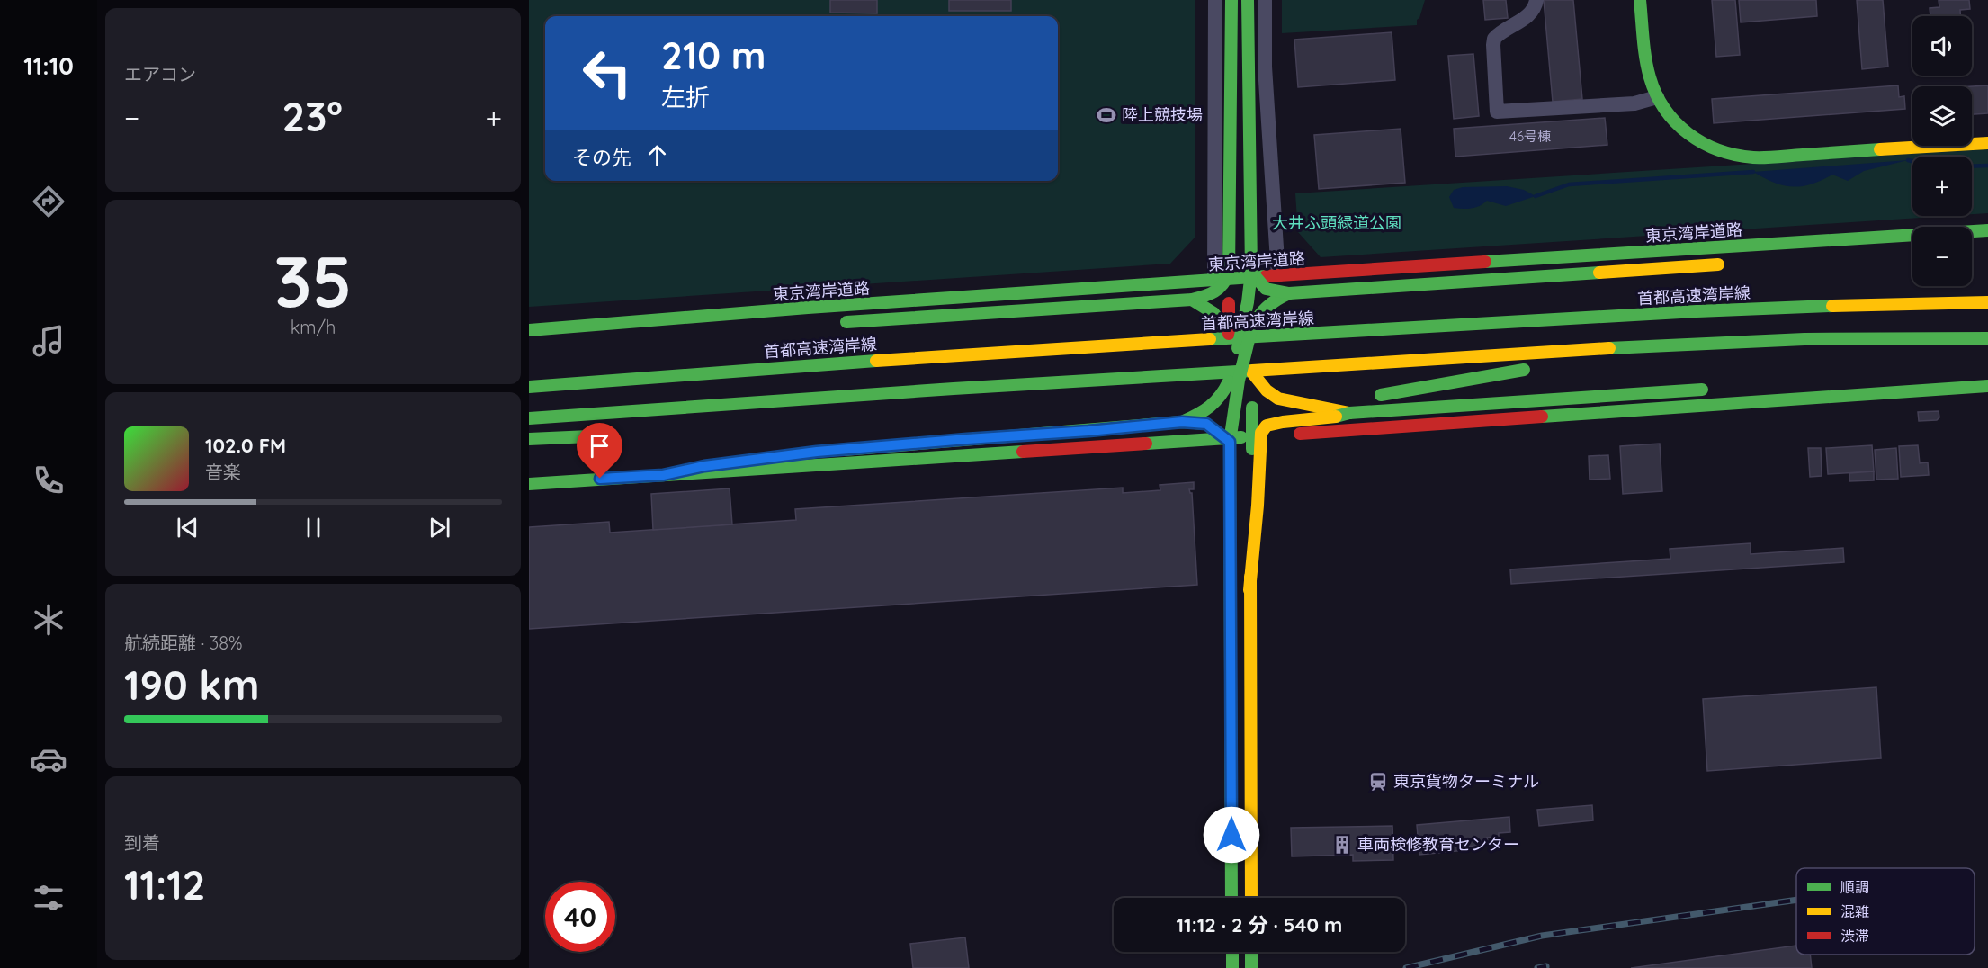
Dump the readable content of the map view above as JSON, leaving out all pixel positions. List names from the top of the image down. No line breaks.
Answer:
{"streets":{"main road":["東京湾岸道路","首都高速湾岸線"]},"parks":["大井ふ頭緑道公園"],"places":{"sports":["陸上競技場"],"station":["東京貨物ターミナル"],"building":["車両検修教育センター"]},"house_numbers":["46号棟"],"legend":["順調","混雑","渋滞"],"page":{"tabs":"11:10","tile":["エアコン",["35","km/h"],["航続距離 · 38%","190 km"],["到着","11:12"]],"map_buttons":["+","−"],"turn":["210 m","左折"],"heat":["−","23°","+"],"then":"その先","song":["102.0 FM","音楽"],"limit":"40","trip":"11:12 · 2 分 · 540 m"}}
